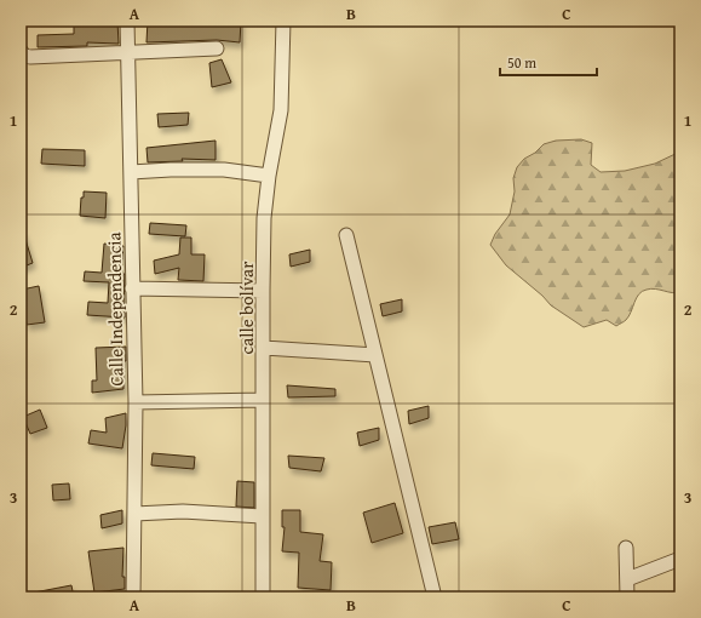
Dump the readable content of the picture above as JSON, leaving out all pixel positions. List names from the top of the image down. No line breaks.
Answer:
{"streets":{"street":["calle bolívar","Calle Independencia"]},"scale_bar":"50 m","grid":{"columns":["A","B","C"],"rows":["1","2","3"]}}
